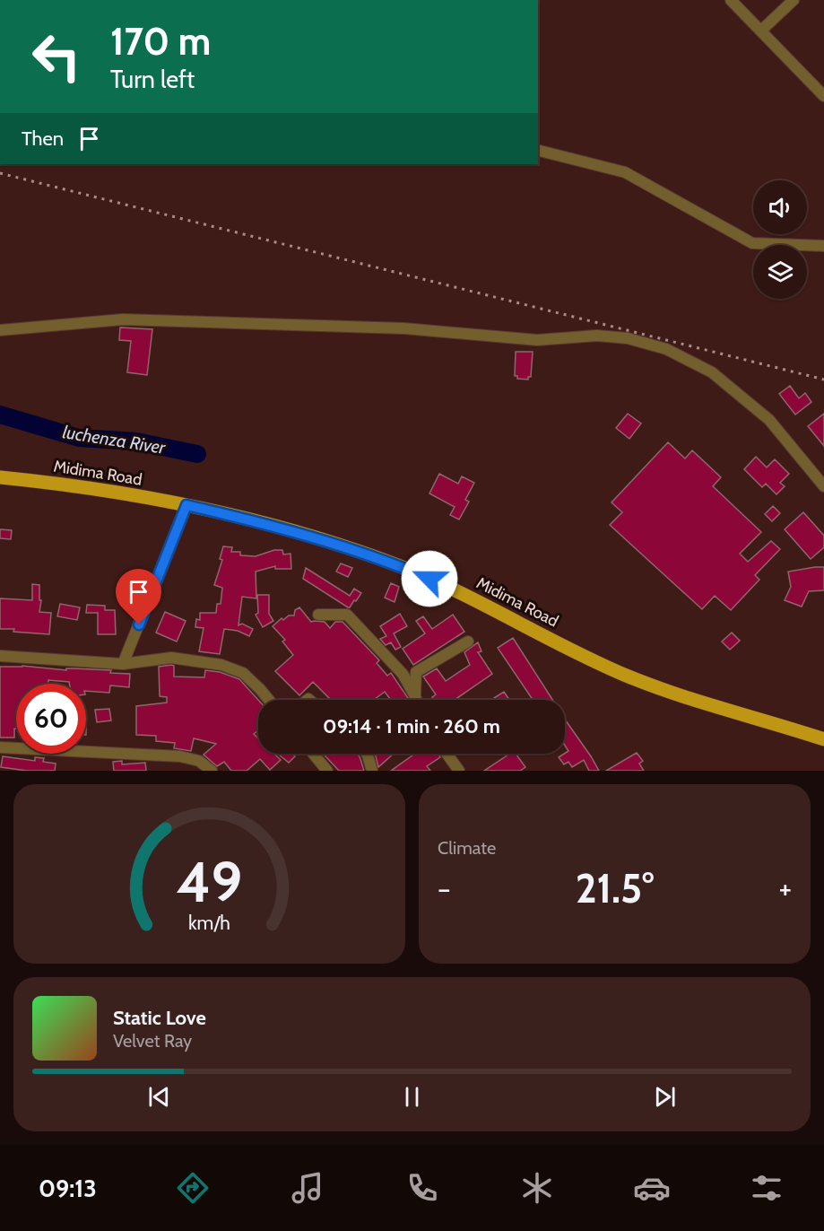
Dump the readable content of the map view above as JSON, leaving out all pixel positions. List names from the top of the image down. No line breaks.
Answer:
{"streets":{"main road":["Midima Road"]},"water":["luchenza River"],"page":{"turn":["170 m","Turn left"],"then":"Then","limit":"60","trip":"09:14 · 1 min · 260 m","tile":"Climate","heat":["−","21.5°","+"],"song":["Static Love","Velvet Ray"],"tabs":"09:13","gauge":["49","km/h"]}}
